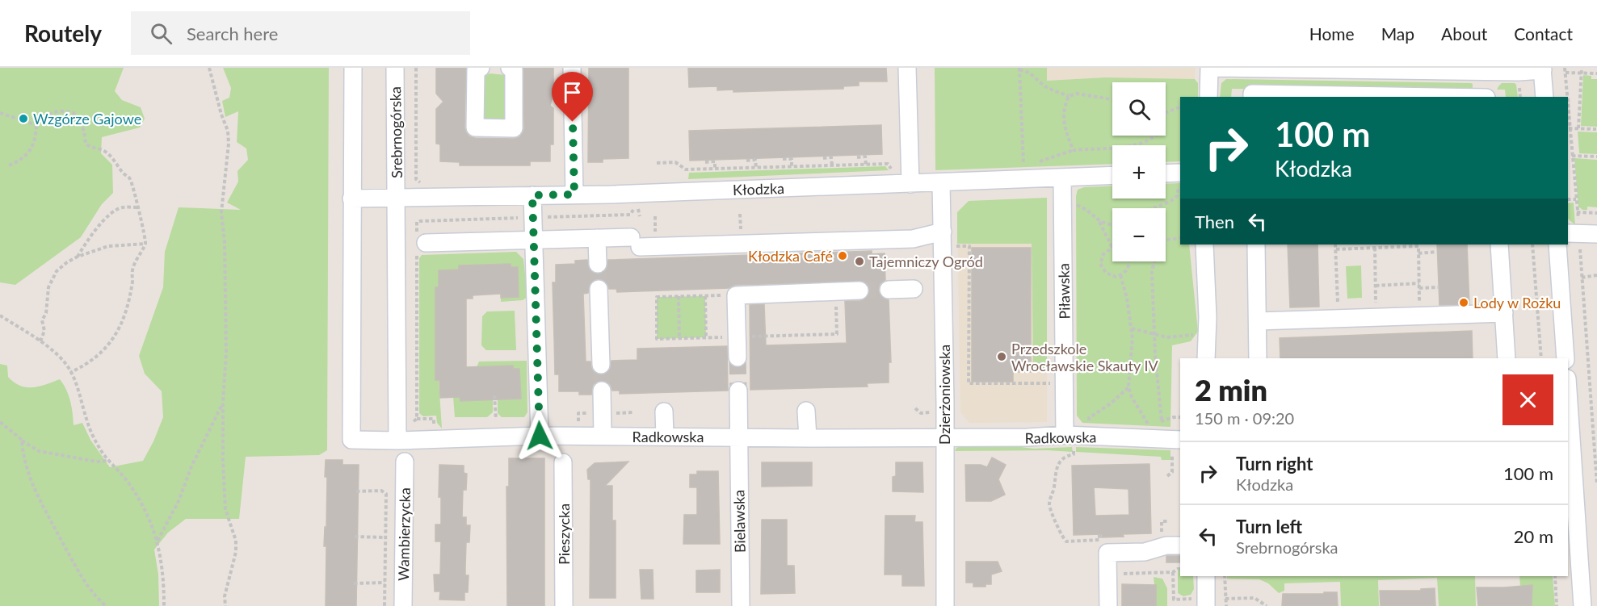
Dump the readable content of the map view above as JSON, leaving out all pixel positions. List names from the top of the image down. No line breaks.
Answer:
{"streets":{"street":["Srebrnogórska","Kłodzka","Piławska","Dzierżoniowska","Radkowska","Bielawska","Wambierzycka","Pieszycka"]},"crossings":[["Srebrnogórska","Kłodzka"],["Kłodzka","Piławska"],["Kłodzka","Dzierżoniowska"],["Kłodzka","Radkowska"],["Piławska","Radkowska"],["Dzierżoniowska","Radkowska"],["Radkowska","Bielawska"]],"places":["Wzgórze Gajowe","Kłodzka Café","Tajemniczy Ogród","Lody w Rożku","Przedszkole Wrocławskie Skauty IV"],"page":{"header":"Routely","search":"Search here","nav":["Home","Map","About","Contact"],"map_buttons":["+","−"],"turn":["100 m","Kłodzka"],"then":"Then","heading":["2 min","150 m · 09:20"],"list":[{"name":"Turn right","note":"Kłodzka","value":"100 m"},{"name":"Turn left","note":"Srebrnogórska","value":"20 m"}]}}
